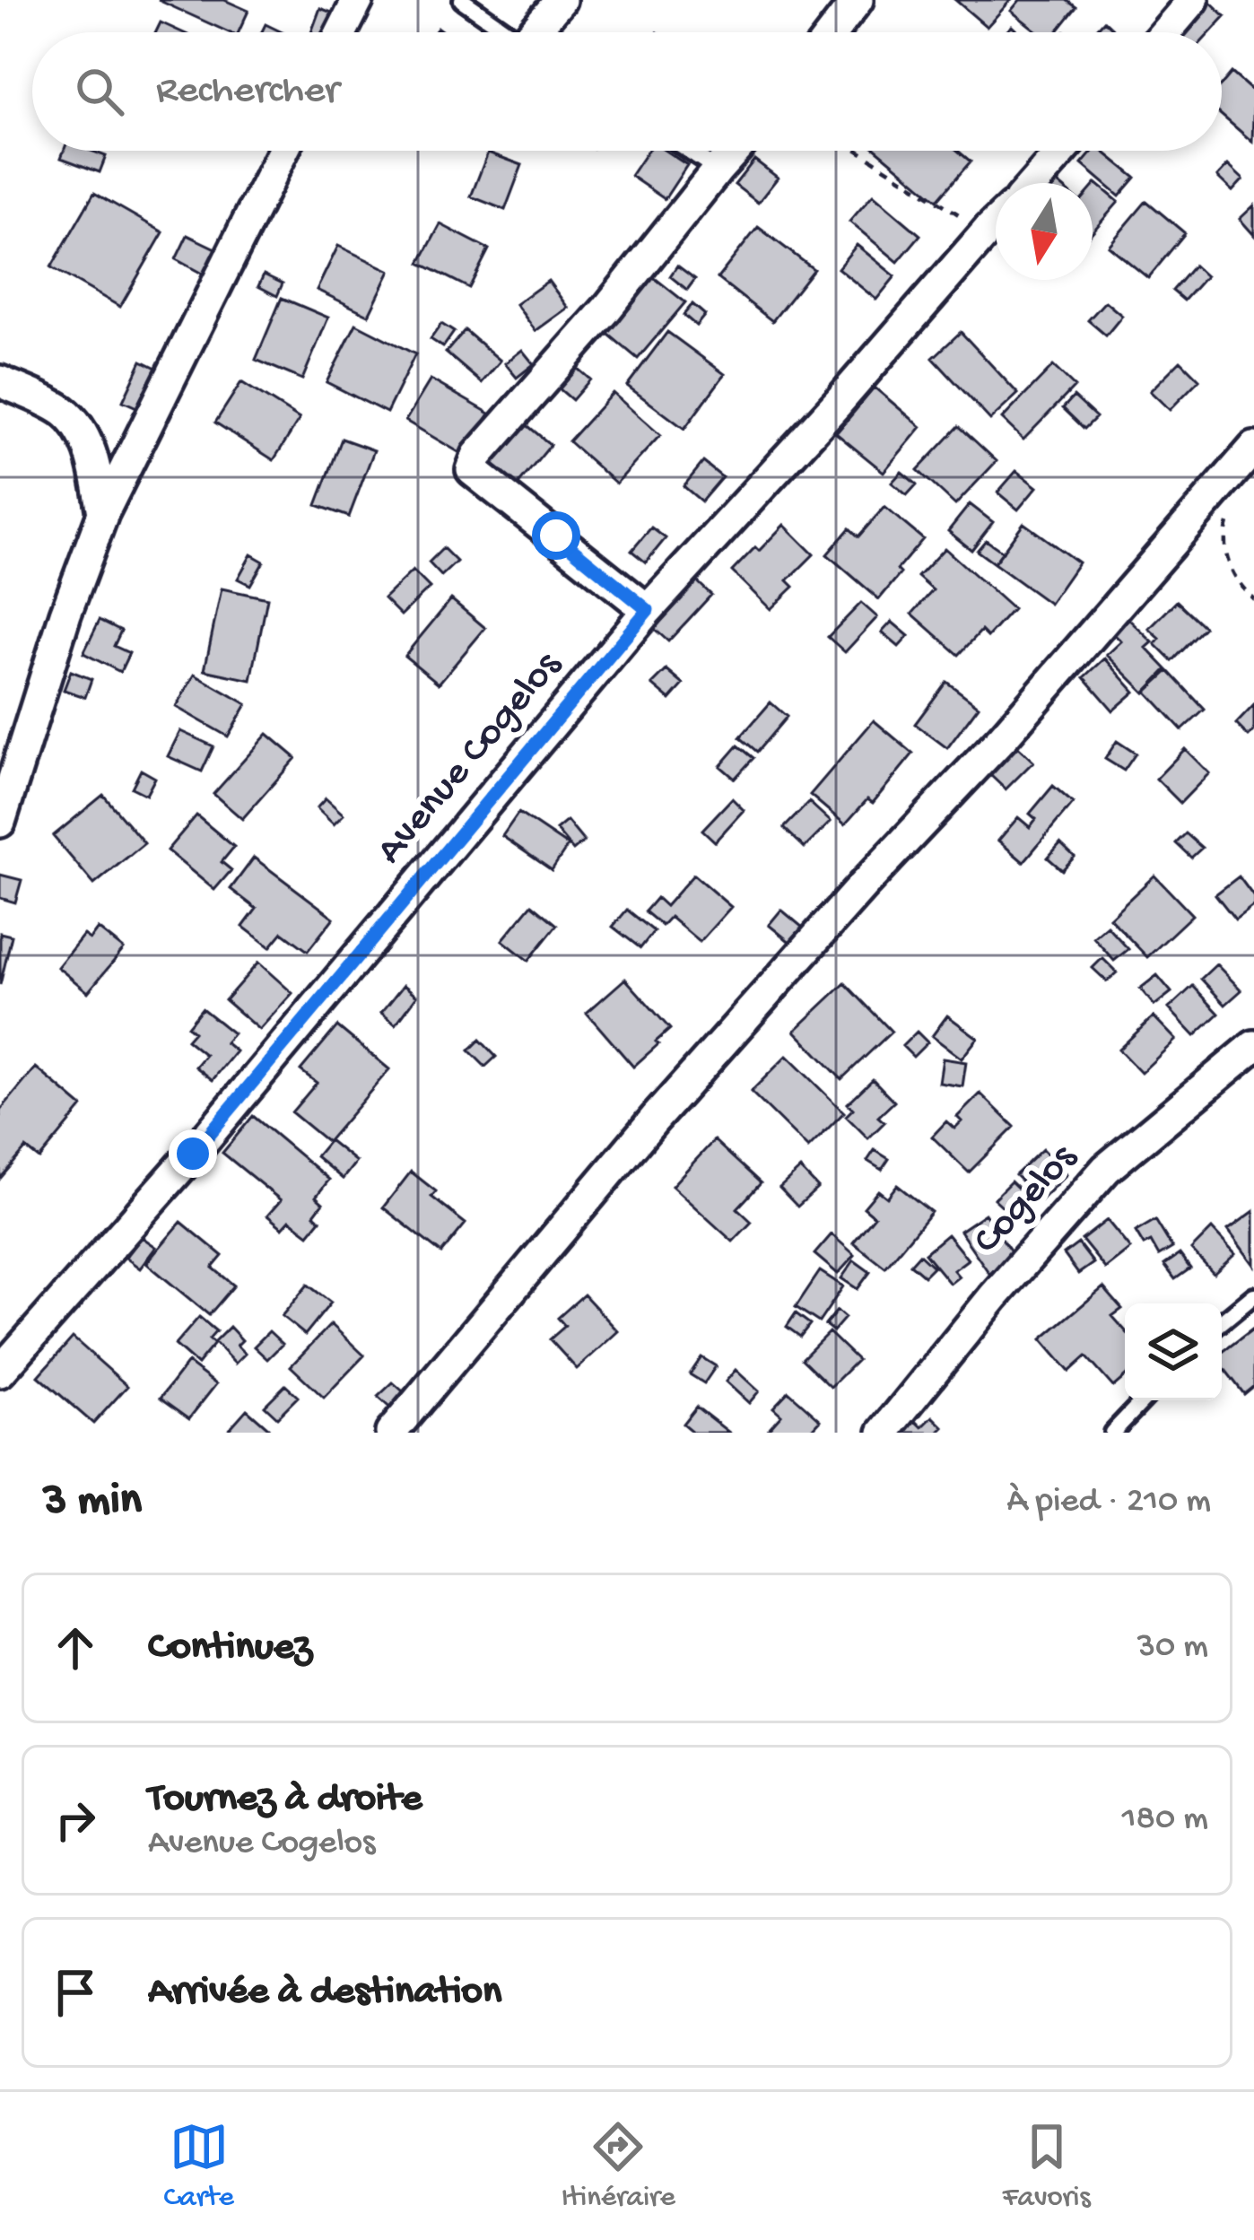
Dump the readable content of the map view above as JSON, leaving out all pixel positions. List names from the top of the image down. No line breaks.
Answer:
{"streets":{"street":["Avenue Cogelos","Cogelos"]},"north":"bottom","page":{"search":"Rechercher","heading":["3 min","À pied · 210 m"],"list":[["Continuez","30 m"],["Tournez à droite","Avenue Cogelos","180 m"],"Arrivée à destination"],"nav":["Carte","Itinéraire","Favoris"]}}
